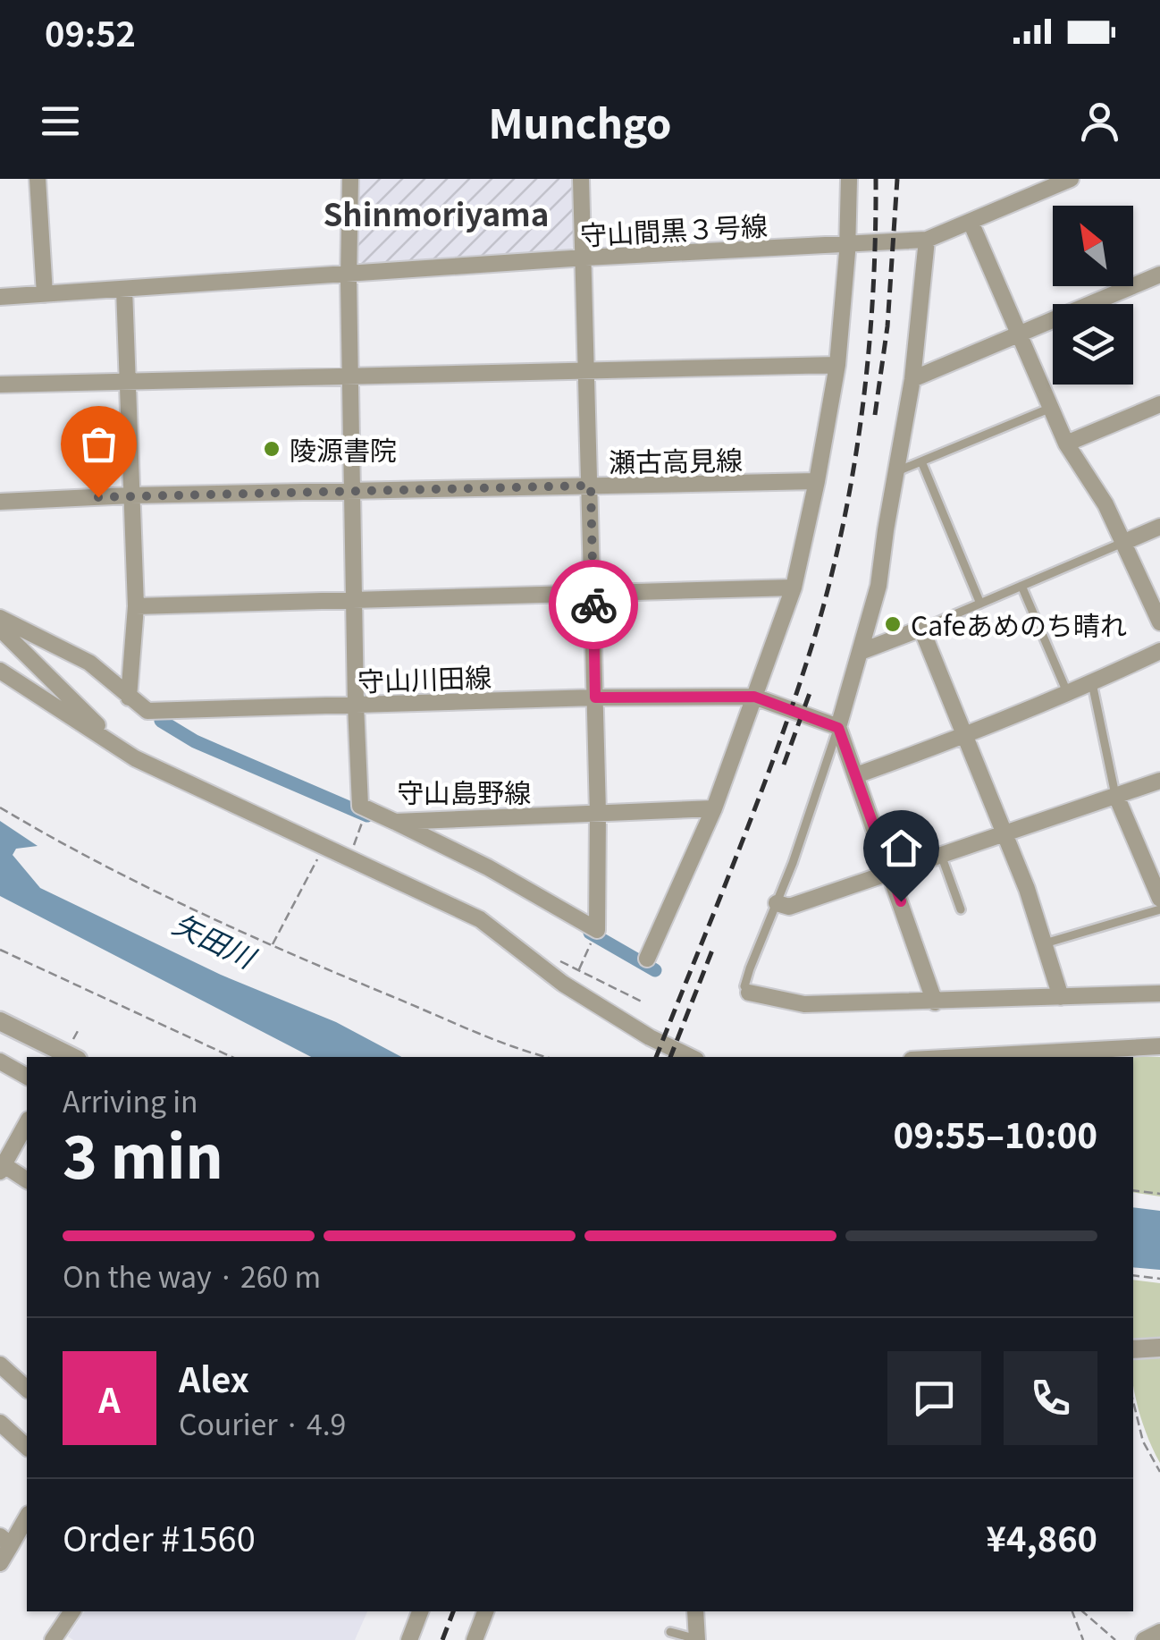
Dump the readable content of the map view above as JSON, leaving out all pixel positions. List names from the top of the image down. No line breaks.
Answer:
{"streets":{"street":["守山間黒３号線","瀬古高見線","守山川田線","守山島野線"]},"crossings":[["守山間黒３号線","守山島野線"],["瀬古高見線","守山島野線"],["守山川田線","守山島野線"]],"districts":["Shinmoriyama"],"water":["矢田川"],"places":["陵源書院","Cafeあめのち晴れ"],"north":"top left","page":{"status":"09:52","header":"Munchgo","heading":["3 min","Arriving in","09:55–10:00"],"panel":["Alex","Courier · 4.9","Order #1560","¥4,860"],"bar":"On the way · 260 m","round":"A"}}
